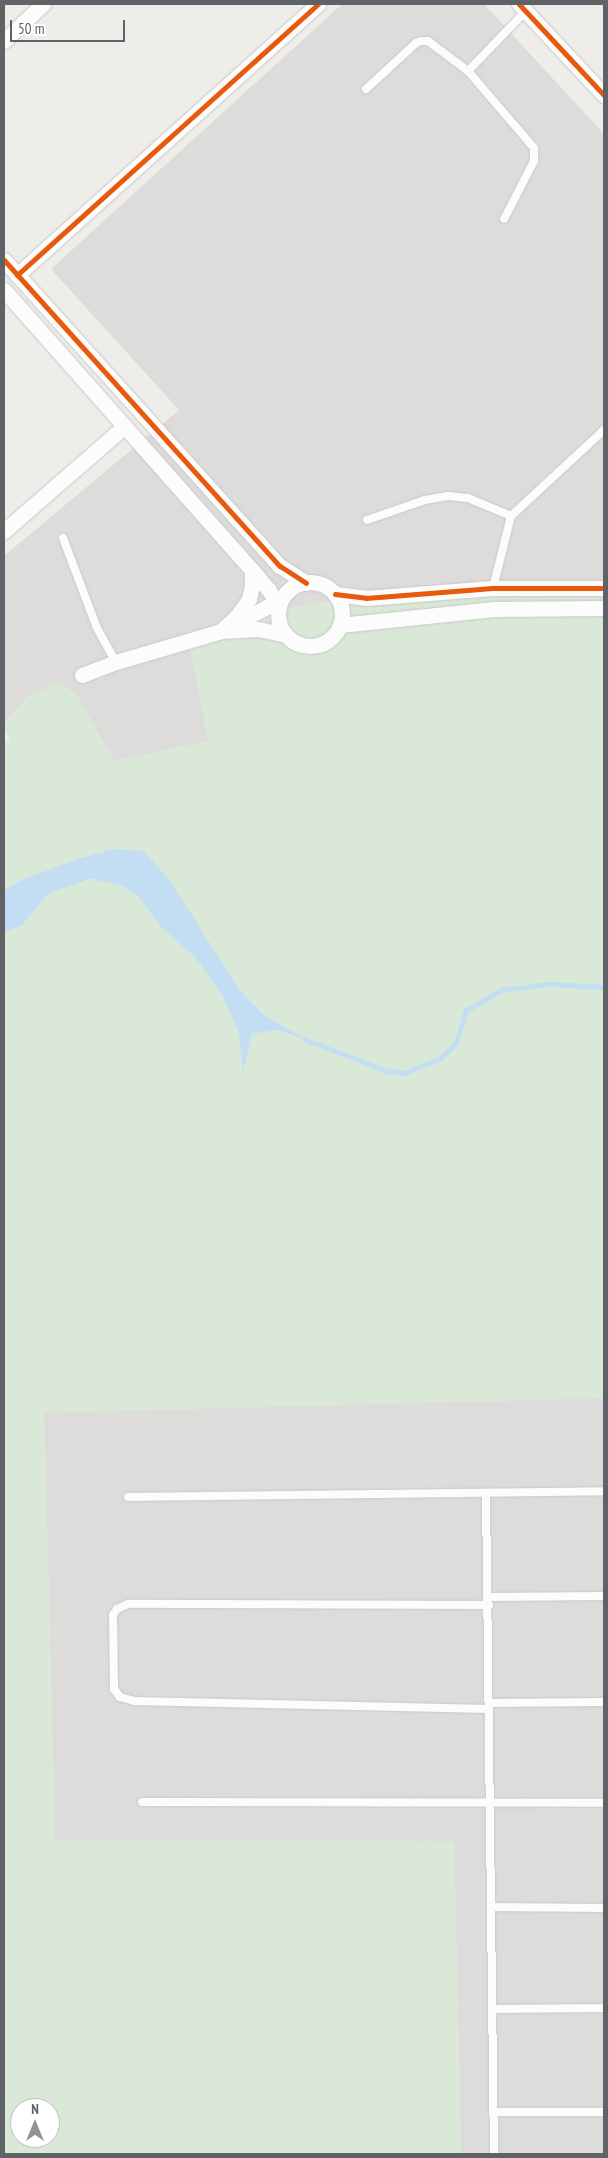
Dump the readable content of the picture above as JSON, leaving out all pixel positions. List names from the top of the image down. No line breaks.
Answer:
{"scale_bar":"50 m","north":"top"}
